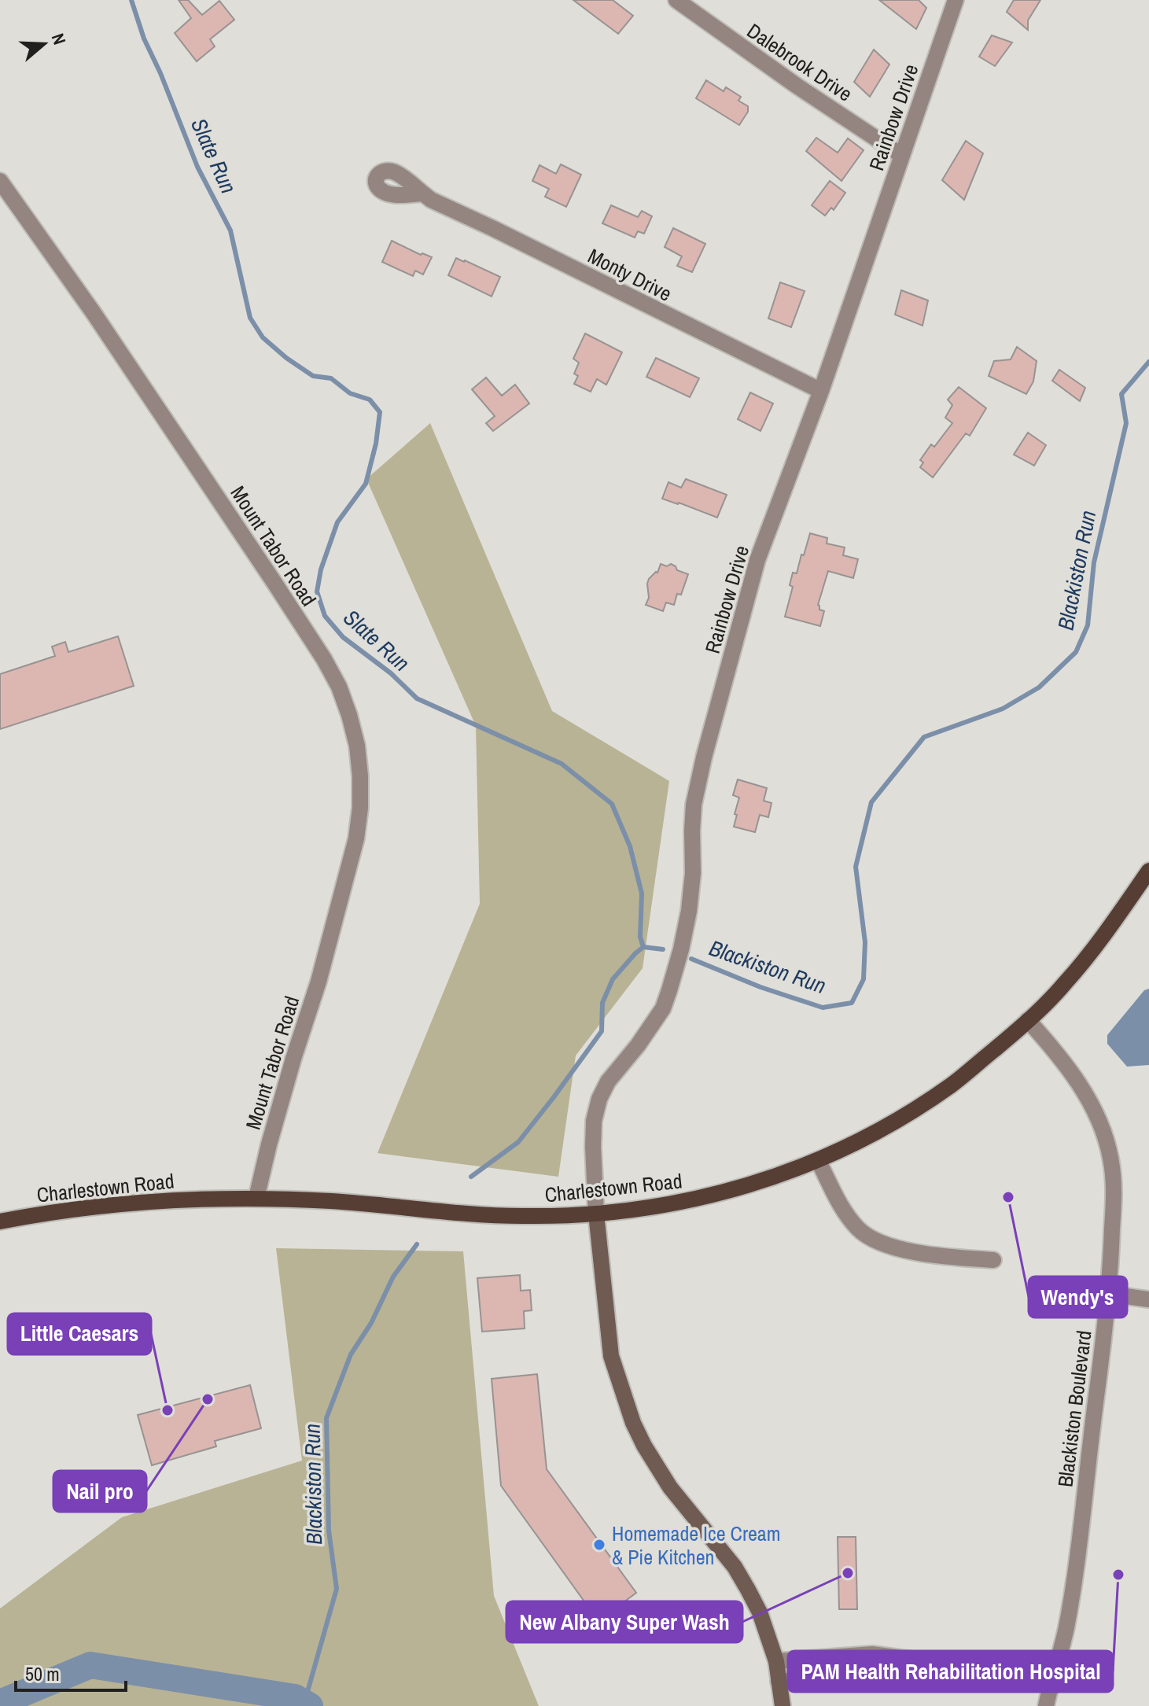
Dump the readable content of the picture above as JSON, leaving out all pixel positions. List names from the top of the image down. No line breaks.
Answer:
{"streets":{"main road":["Charlestown Road"],"street":["Dalebrook Drive","Rainbow Drive","Monty Drive","Mount Tabor Road","Blackiston Boulevard"]},"crossings":[["Dalebrook Drive","Rainbow Drive"],["Rainbow Drive","Monty Drive"],["Rainbow Drive","Charlestown Road"],["Mount Tabor Road","Charlestown Road"],["Charlestown Road","Blackiston Boulevard"]],"water":["Slate Run","Blackiston Run"],"places":["Wendy's","Nail pro","Little Caesars","Homemade Ice Cream & Pie Kitchen","New Albany Super Wash","PAM Health Rehabilitation Hospital"],"scale_bar":"50 m","north":"right"}
